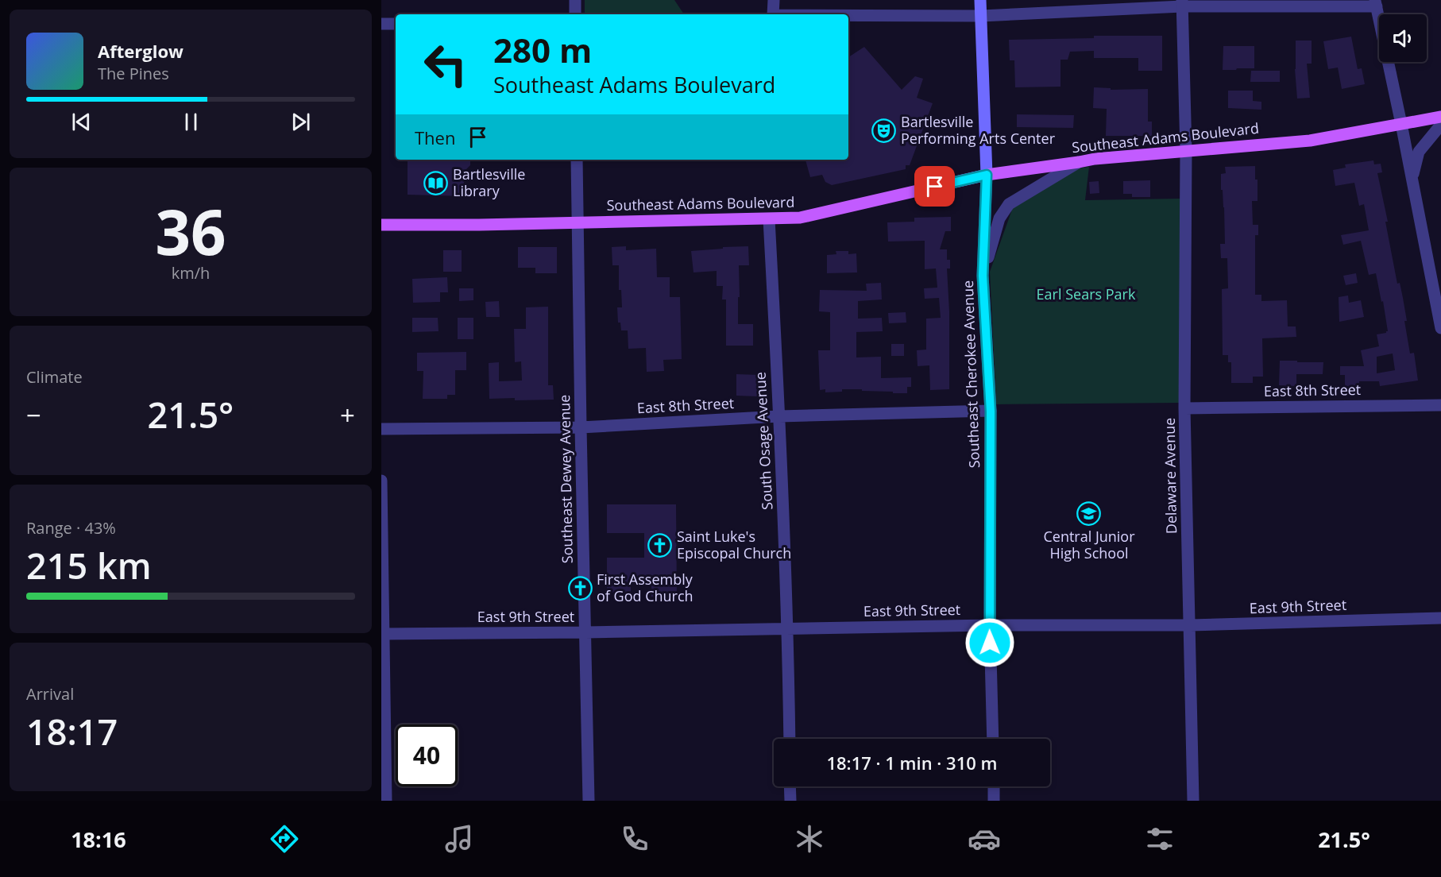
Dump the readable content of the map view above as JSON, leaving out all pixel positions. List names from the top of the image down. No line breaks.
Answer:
{"streets":{"main road":["Southeast Adams Boulevard","Southeast Cherokee Avenue"],"street":["East 8th Street","South Osage Avenue","Delaware Avenue","Southeast Dewey Avenue","East 9th Street"]},"crossings":[["Southeast Adams Boulevard","Southeast Cherokee Avenue"],["Southeast Adams Boulevard","South Osage Avenue"],["Southeast Adams Boulevard","Delaware Avenue"],["Southeast Adams Boulevard","Southeast Dewey Avenue"],["Southeast Cherokee Avenue","East 8th Street"],["Southeast Cherokee Avenue","East 9th Street"],["East 8th Street","South Osage Avenue"],["East 8th Street","Delaware Avenue"],["East 8th Street","Southeast Dewey Avenue"],["South Osage Avenue","East 9th Street"],["Delaware Avenue","East 9th Street"],["Southeast Dewey Avenue","East 9th Street"]],"parks":["Earl Sears Park"],"places":{"theatre":["Bartlesville Performing Arts Center"],"library":["Bartlesville Library"],"school or university":["Central Junior High School"],"church":["Saint Luke's Episcopal Church","First Assembly of God Church"]},"page":{"turn":["280 m","Southeast Adams Boulevard"],"song":["Afterglow","The Pines"],"then":"Then","tile":[["36","km/h"],"Climate",["Range · 43%","215 km"],["Arrival","18:17"]],"heat":["−","21.5°","+"],"limit":"40","trip":"18:17 · 1 min · 310 m","tabs":["18:16","21.5°"]}}
